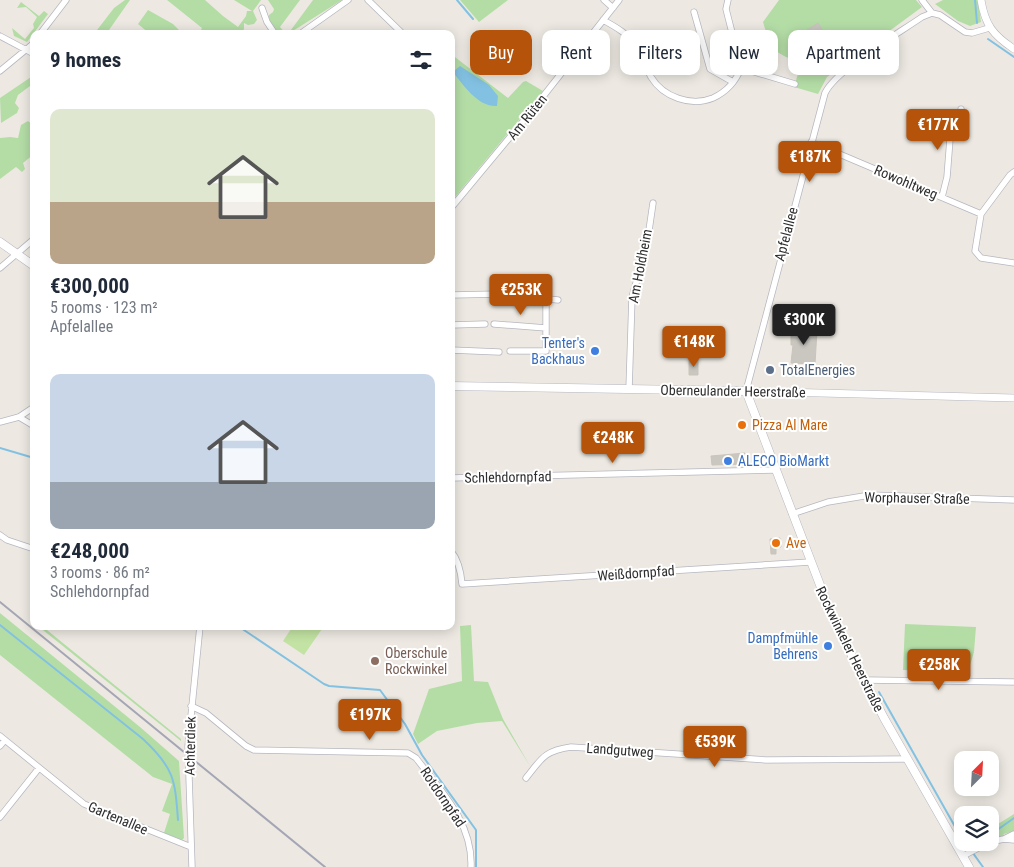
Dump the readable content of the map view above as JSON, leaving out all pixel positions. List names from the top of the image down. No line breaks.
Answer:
{"streets":{"main road":["Oberneulander Heerstraße","Rockwinkeler Heerstraße"],"street":["Am Rüten","Rowohltweg","Apfelallee","Am Holdheim","Schlehdornpfad","Worphauser Straße","Weißdornpfad","Achterdiek","Landgutweg","Rotdornpfad","Gartenallee"]},"crossings":[["Rowohltweg","Apfelallee"],["Apfelallee","Oberneulander Heerstraße"],["Apfelallee","Rockwinkeler Heerstraße"],["Am Holdheim","Oberneulander Heerstraße"],["Oberneulander Heerstraße","Rockwinkeler Heerstraße"],["Schlehdornpfad","Rockwinkeler Heerstraße"],["Worphauser Straße","Rockwinkeler Heerstraße"],["Weißdornpfad","Rockwinkeler Heerstraße"],["Rockwinkeler Heerstraße","Landgutweg"],["Achterdiek","Rotdornpfad"],["Achterdiek","Gartenallee"]],"places":["Tenter's Backhaus","TotalEnergies","Pizza Al Mare","ALECO BioMarkt","Ave","Dampfmühle Behrens","Oberschule Rockwinkel"],"north":"top right","page":{"chip":["Buy","Rent","Filters","New","Apartment"],"heading":"9 homes","list":[{"name":"€300,000","note":"5 rooms · 123 m² · Apfelallee"},{"name":"€248,000","note":"3 rooms · 86 m² · Schlehdornpfad"}],"price":["€177K","€187K","€253K","€300K","€148K","€248K","€258K","€197K","€539K"]}}
